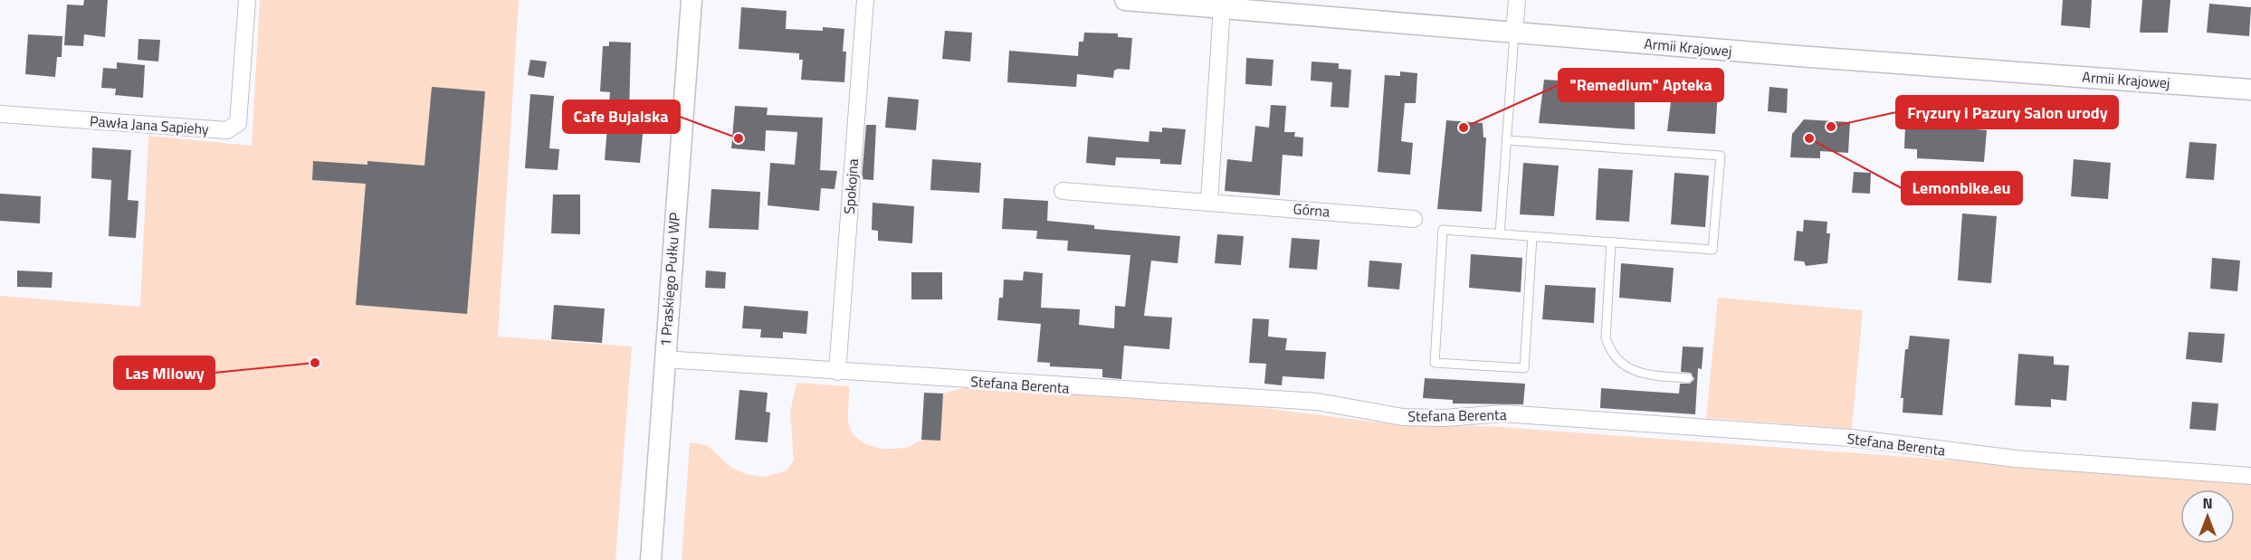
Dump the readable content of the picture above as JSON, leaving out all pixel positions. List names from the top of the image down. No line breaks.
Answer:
{"streets":{"street":["Armii Krajowej","Pawła Jana Sapiehy","Spokojna","Górna","1 Praskiego Pułku WP","Stefana Berenta"]},"crossings":[["Spokojna","Stefana Berenta"],["1 Praskiego Pułku WP","Stefana Berenta"]],"places":["Fryzury i Pazury Salon urody","\"Remedium\" Apteka","Cafe Bujalska","Lemonbike.eu","Las Milowy"],"north":"top"}
